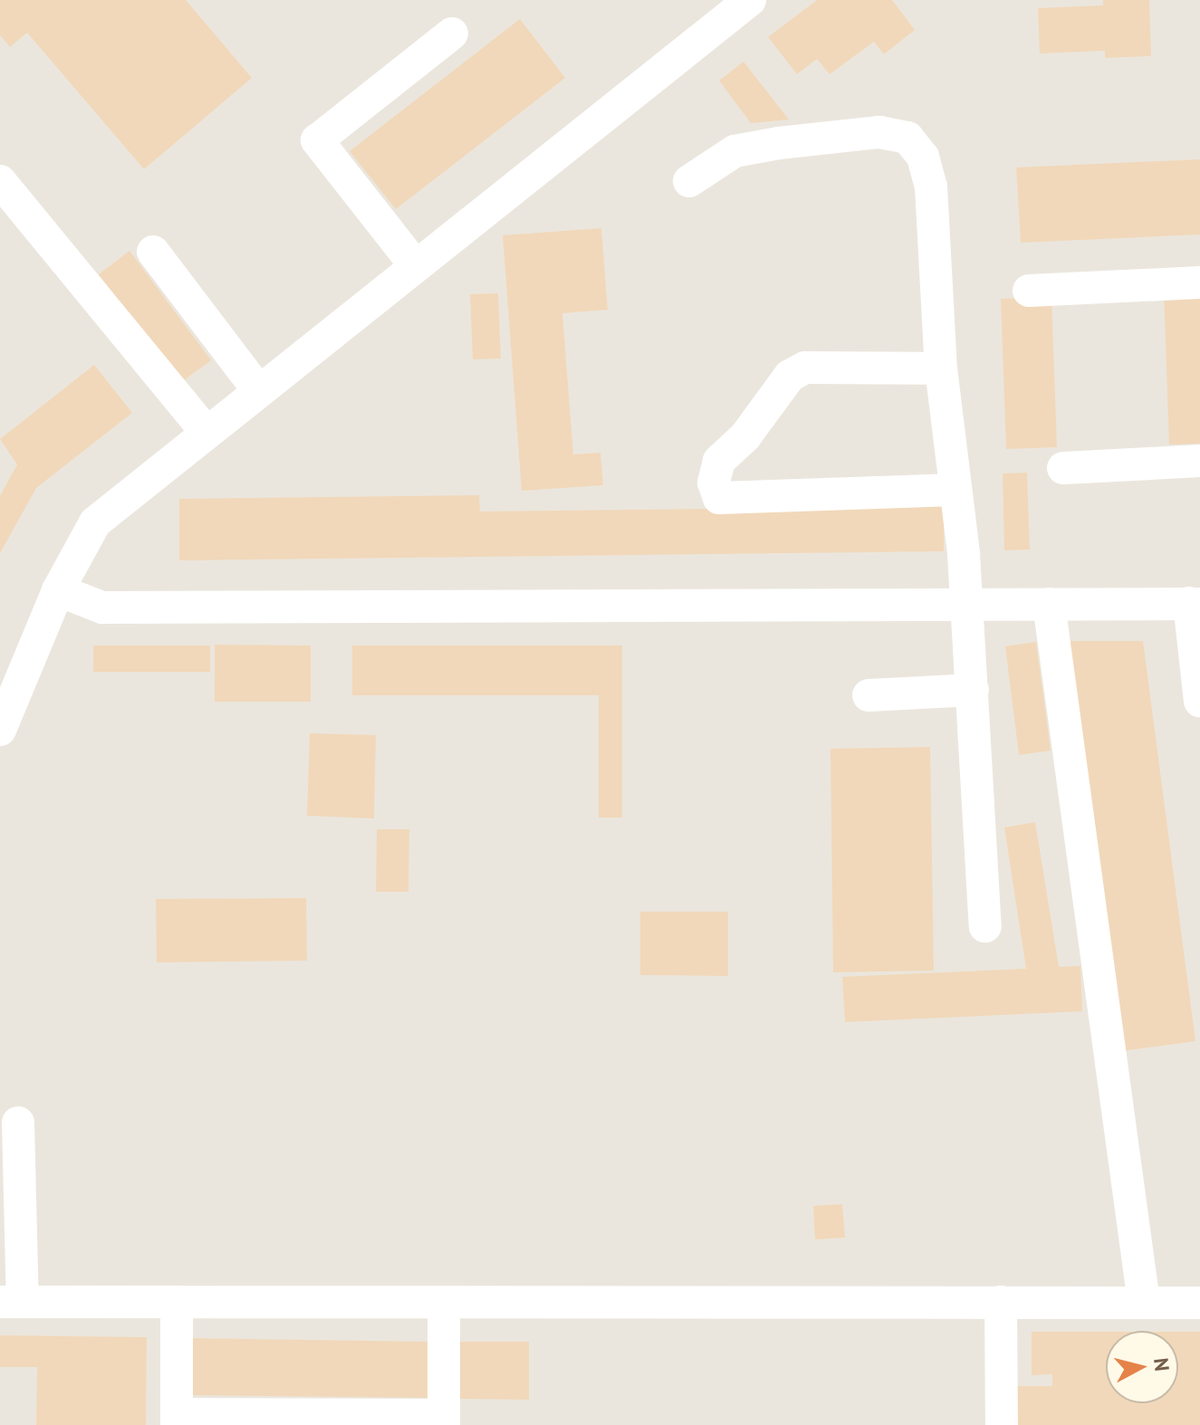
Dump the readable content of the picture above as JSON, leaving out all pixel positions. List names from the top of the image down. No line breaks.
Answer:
{"north":"right"}
